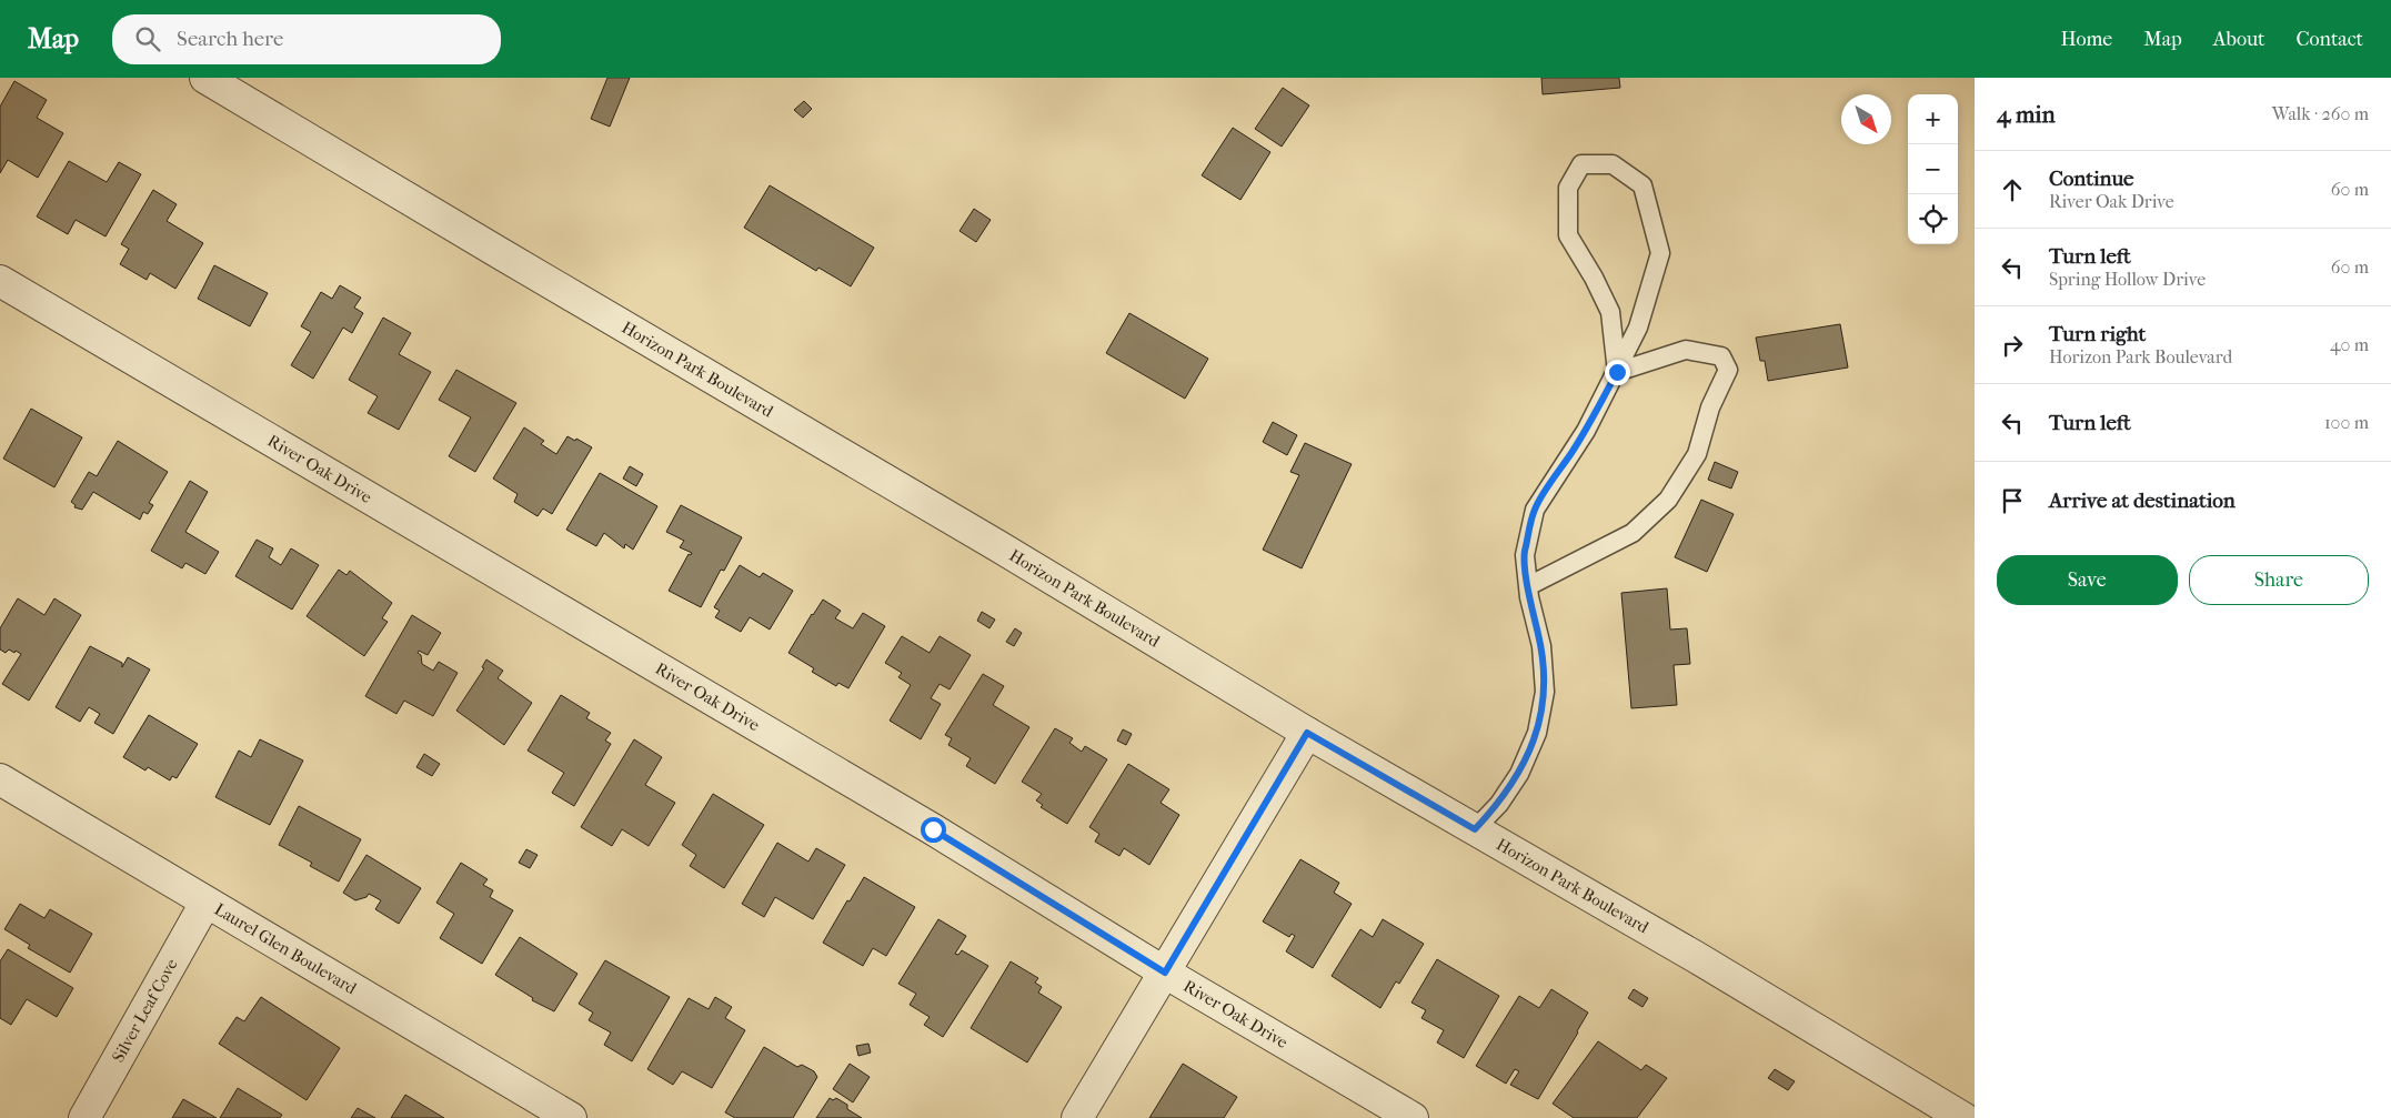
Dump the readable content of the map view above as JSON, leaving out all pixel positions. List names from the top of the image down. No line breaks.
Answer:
{"streets":{"street":["Horizon Park Boulevard","River Oak Drive","Laurel Glen Boulevard","Silver Leaf Cove"]},"crossings":[["Laurel Glen Boulevard","Silver Leaf Cove"]],"north":"bottom right","page":{"header":"Map","search":"Search here","nav":["Home","Map","About","Contact"],"heading":["4 min","Walk · 260 m"],"map_buttons":["+","−"],"list":[["Continue","River Oak Drive","60 m"],["Turn left","Spring Hollow Drive","60 m"],["Turn right","Horizon Park Boulevard","40 m"],["Turn left","100 m"],"Arrive at destination"],"buttons":["Save","Share"]}}
